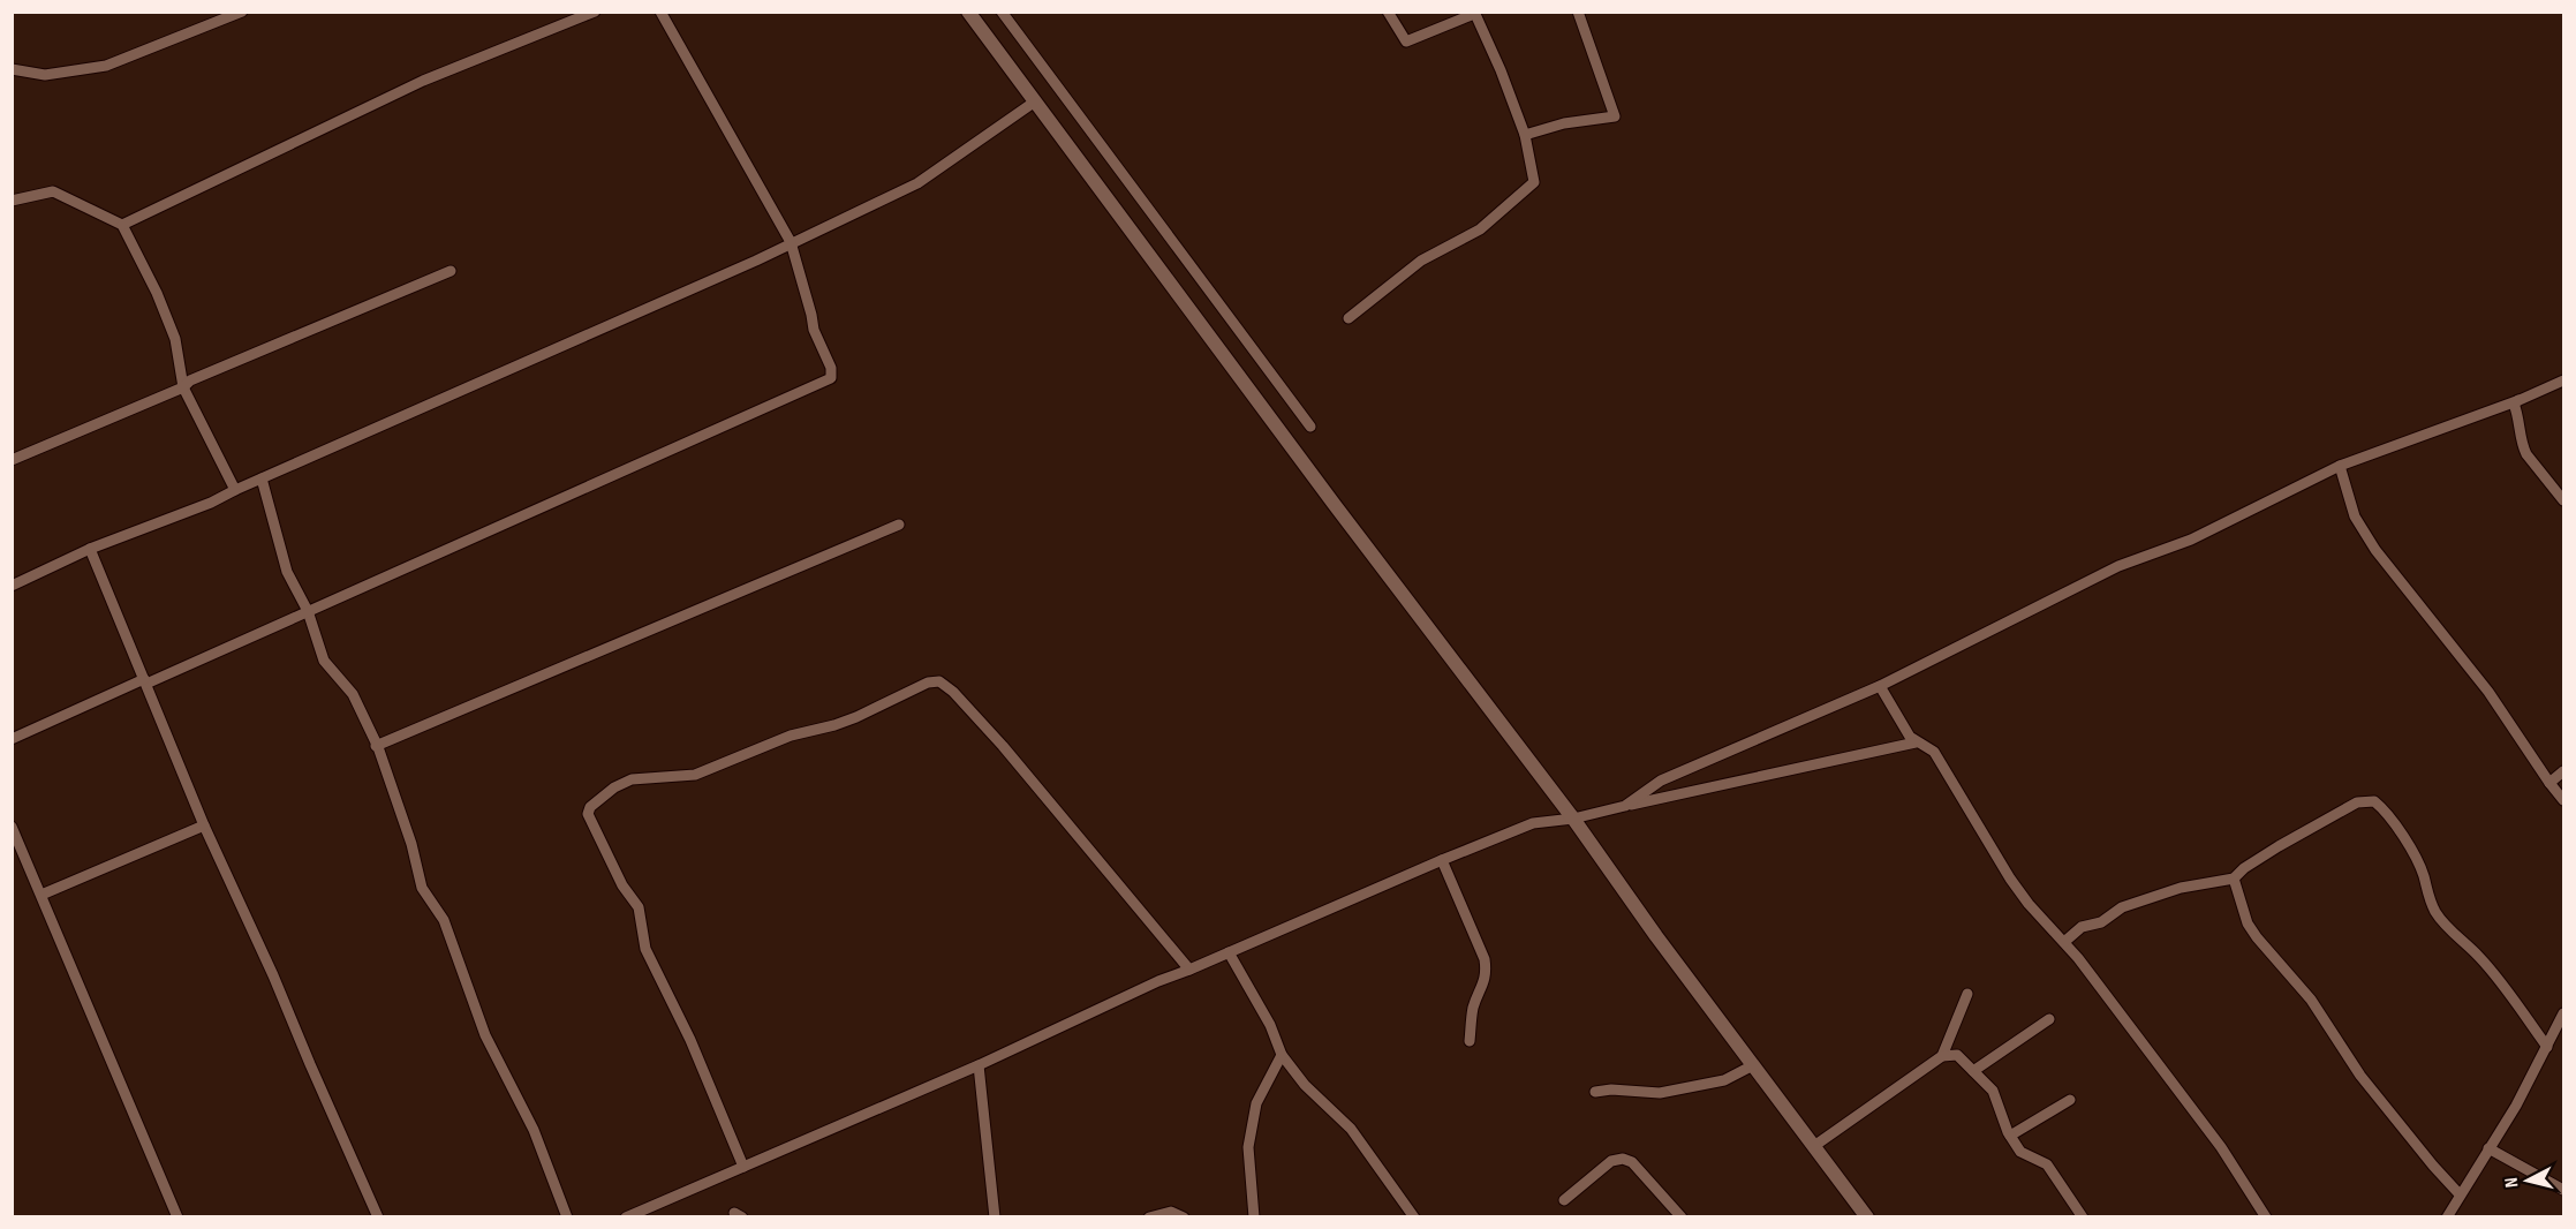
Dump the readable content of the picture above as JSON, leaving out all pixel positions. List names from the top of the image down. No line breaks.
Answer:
{"north":"left"}
